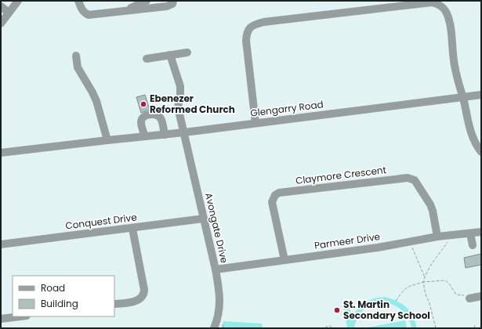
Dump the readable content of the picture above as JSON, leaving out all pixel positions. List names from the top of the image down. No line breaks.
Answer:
{"streets":{"street":["Glengarry Road","Claymore Crescent","Conquest Drive","Avongate Drive","Parmeer Drive"]},"crossings":[["Glengarry Road","Avongate Drive"],["Claymore Crescent","Parmeer Drive"],["Conquest Drive","Avongate Drive"],["Avongate Drive","Parmeer Drive"]],"places":["Ebenezer Reformed Church","St. Martin Secondary School"],"legend":["Road","Building"]}
